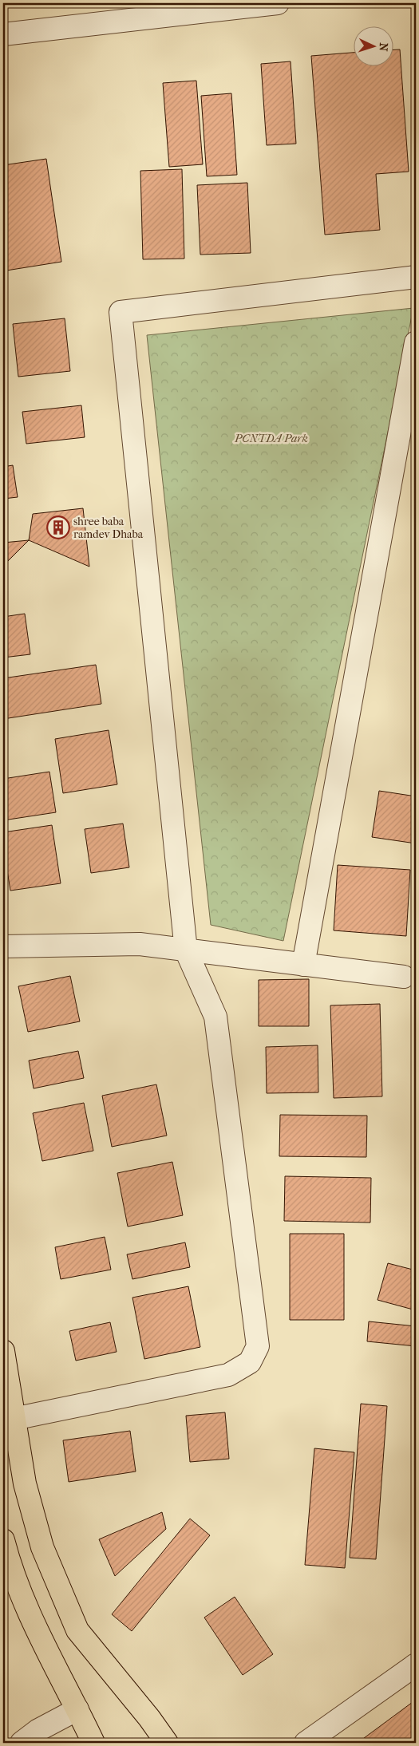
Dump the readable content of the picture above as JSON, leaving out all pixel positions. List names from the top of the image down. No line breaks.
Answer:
{"parks":["PCNTDA Park"],"places":{"building":["shree baba ramdev Dhaba"]},"north":"right"}
